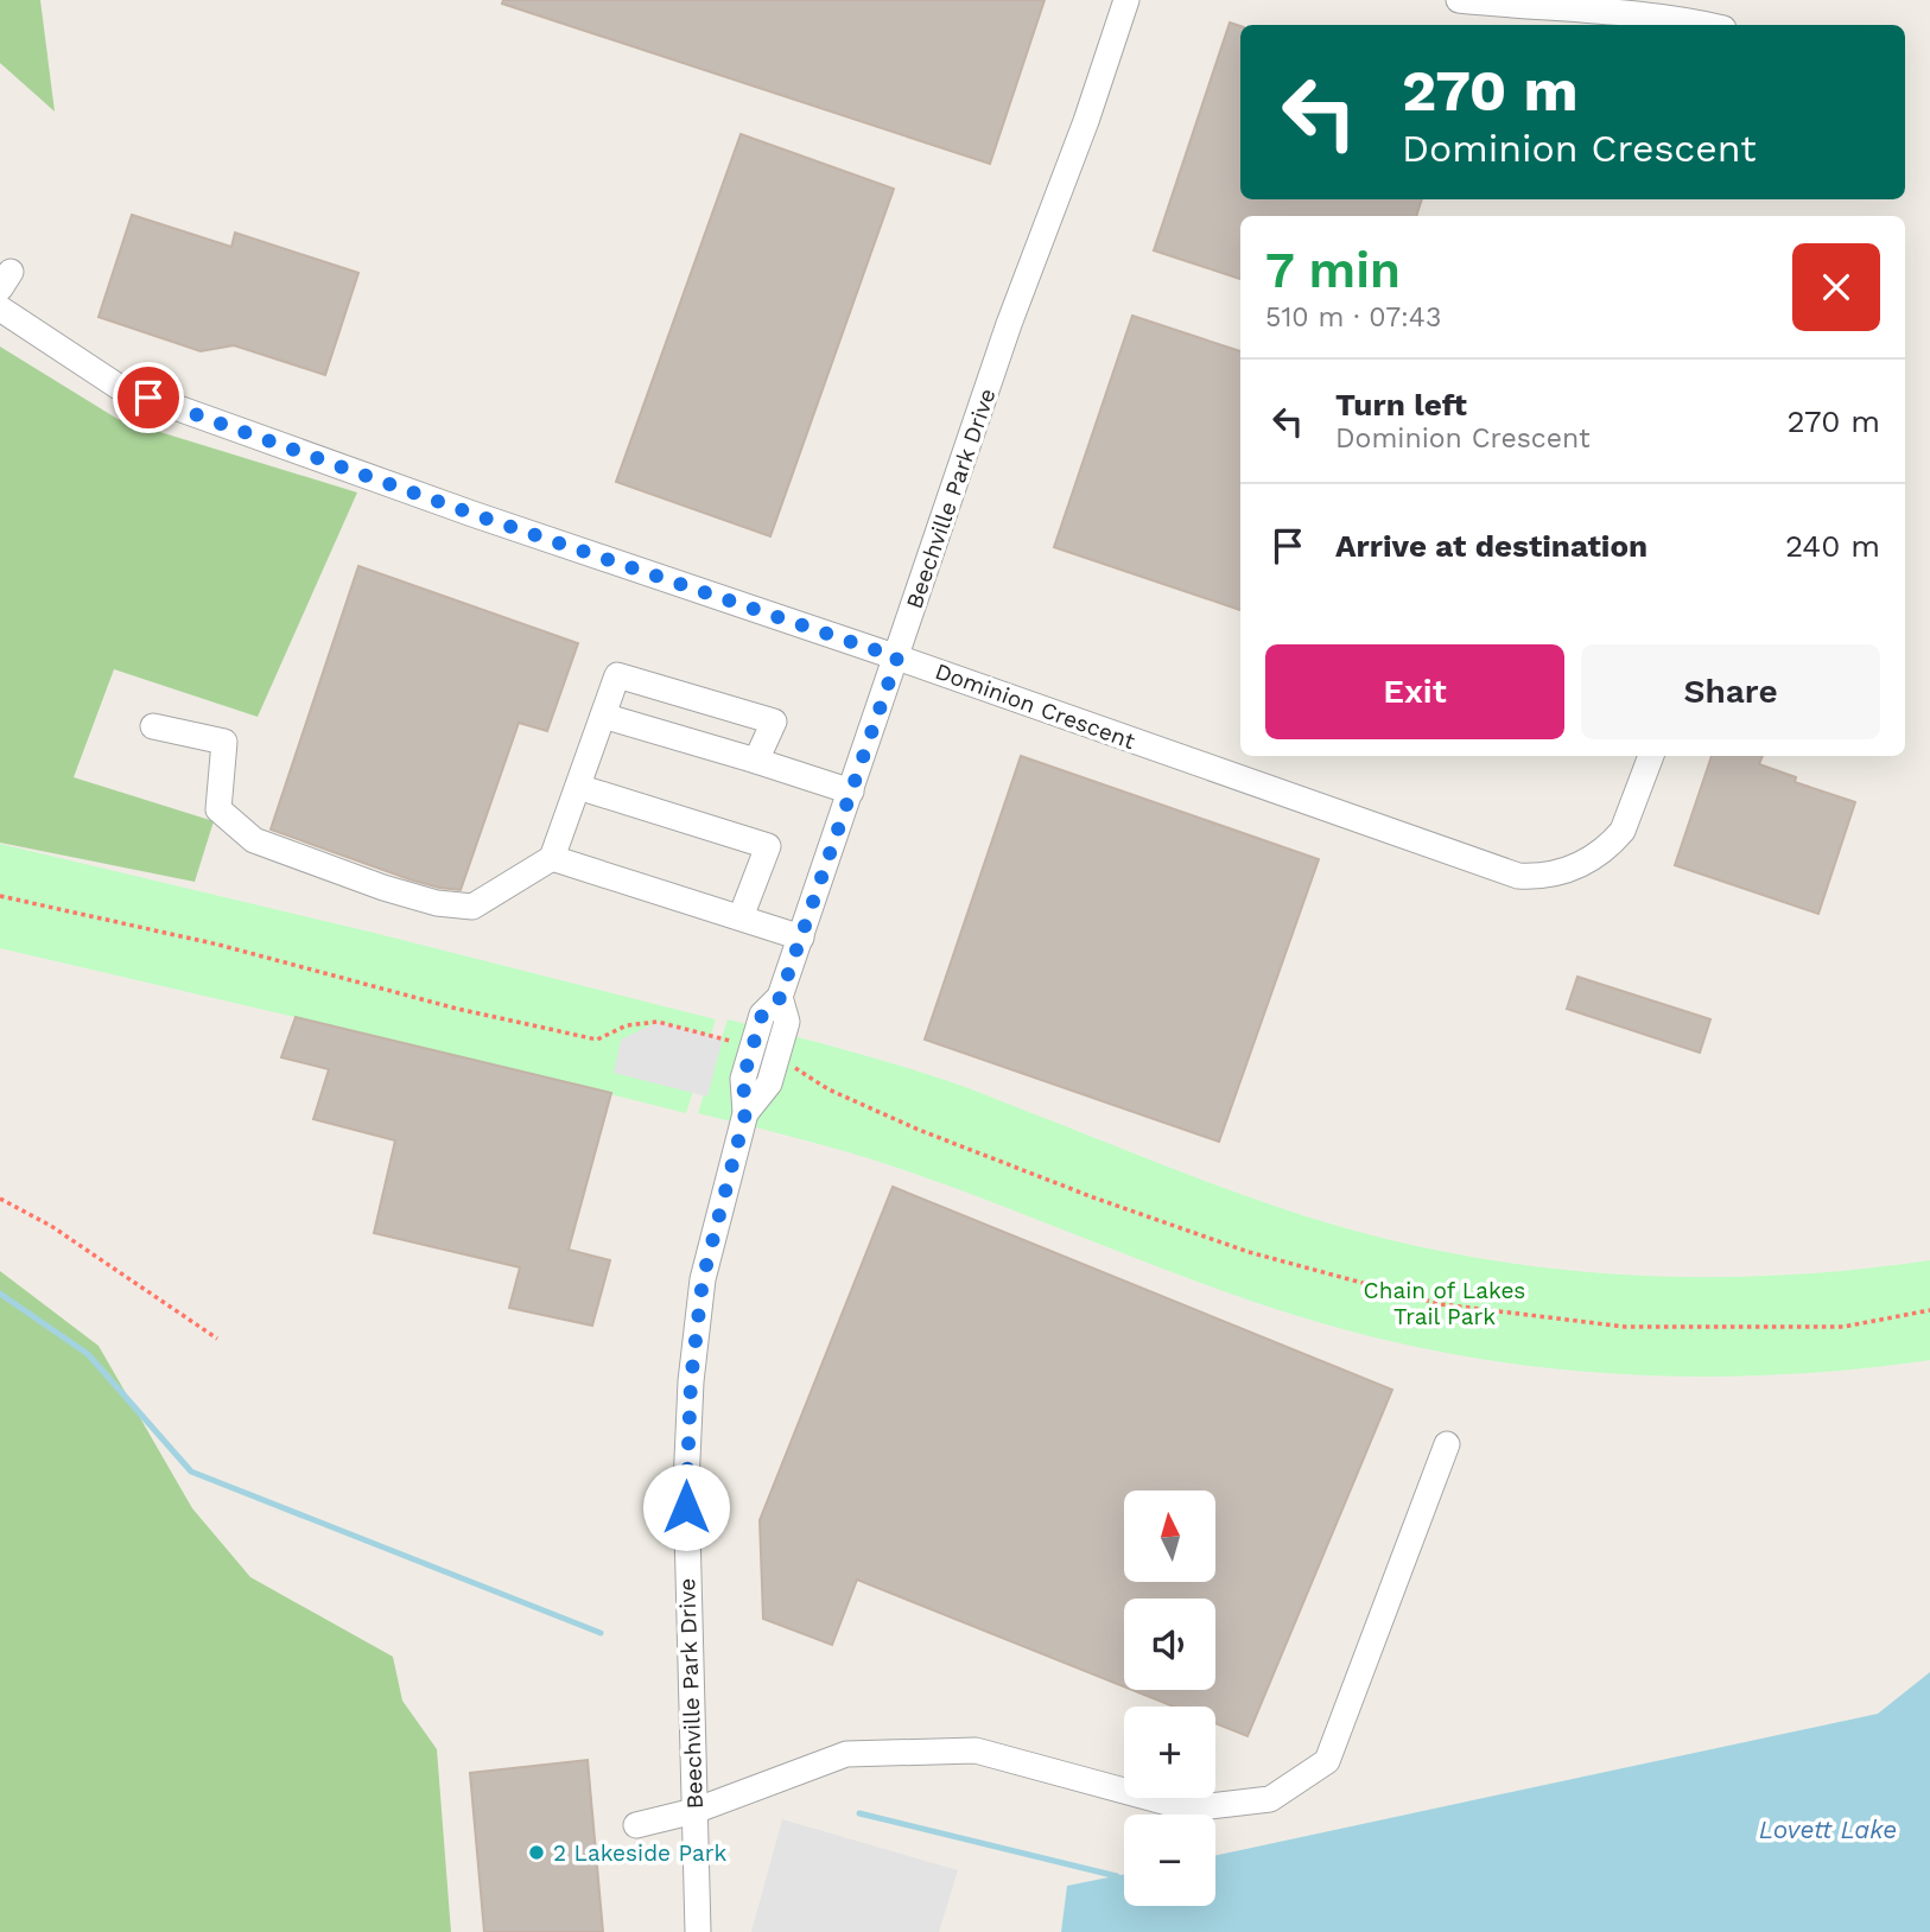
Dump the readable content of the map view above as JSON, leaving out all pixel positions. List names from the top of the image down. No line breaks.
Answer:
{"streets":{"street":["Beechville Park Drive","Dominion Crescent"]},"crossings":[["Beechville Park Drive","Dominion Crescent"]],"water":["Lovett Lake"],"parks":["Chain of Lakes Trail Park"],"places":["2 Lakeside Park"],"north":"top","page":{"turn":["270 m","Dominion Crescent"],"heading":["7 min","510 m · 07:43"],"list":[{"name":"Turn left","note":"Dominion Crescent","value":"270 m"},{"name":"Arrive at destination","value":"240 m"}],"buttons":["Exit","Share"],"map_buttons":["+","−"]}}
